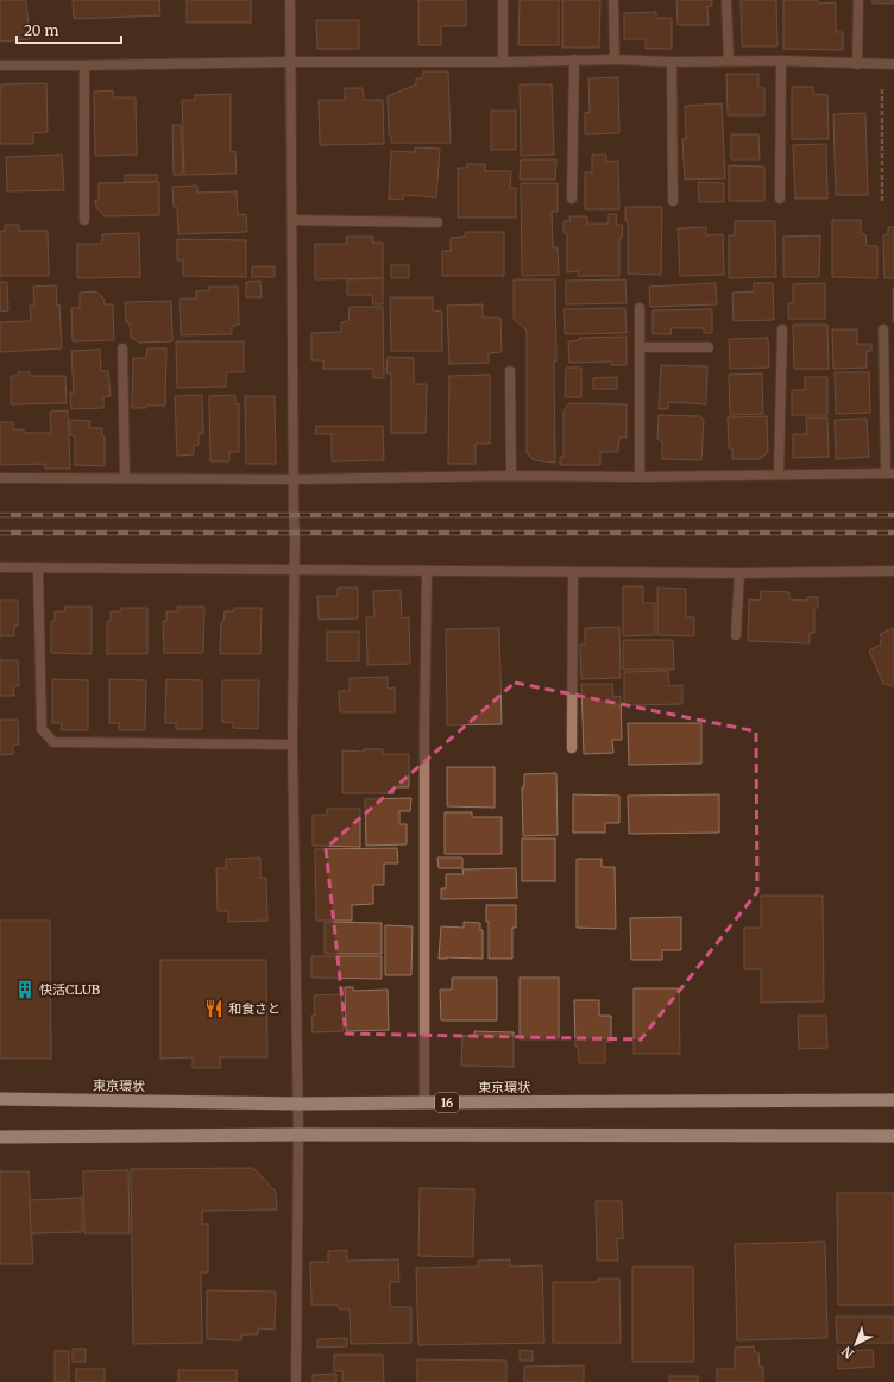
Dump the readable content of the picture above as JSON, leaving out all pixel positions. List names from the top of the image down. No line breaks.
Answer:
{"streets":{"highway":["東京環状","16"]},"places":{"building":["快活CLUB"],"restaurant":["和食さと"]},"scale_bar":"20 m","north":"bottom left"}
